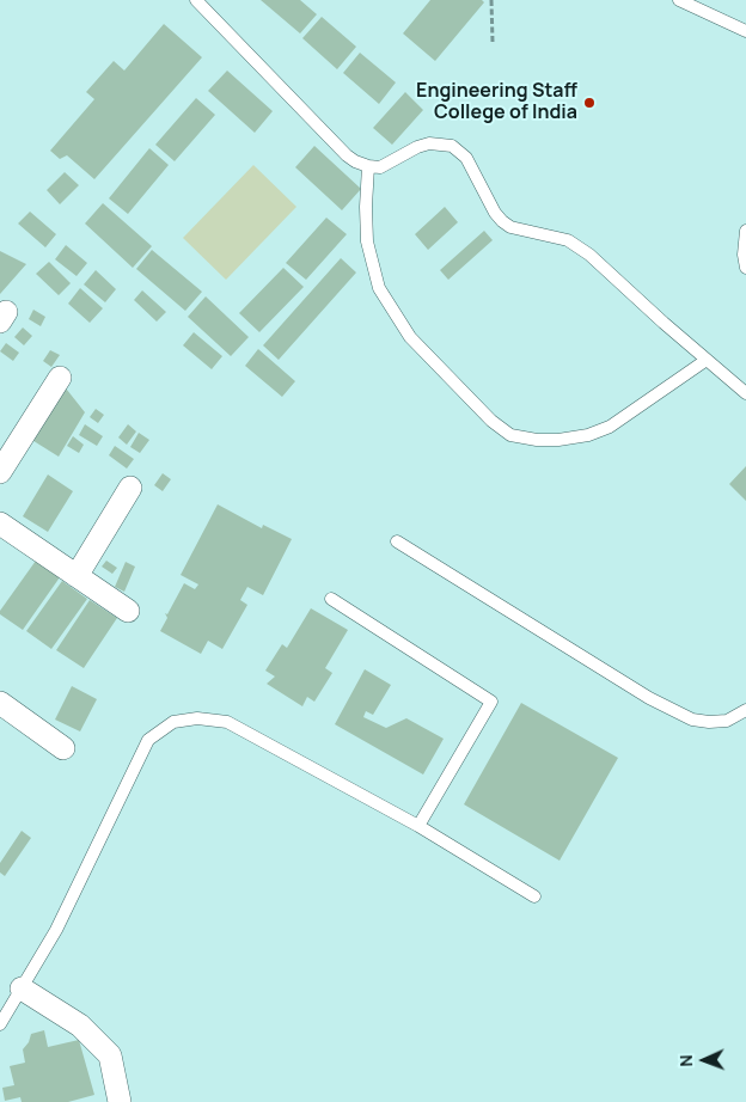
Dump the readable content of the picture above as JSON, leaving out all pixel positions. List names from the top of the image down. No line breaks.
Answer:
{"places":["Engineering Staff College of India"],"north":"left"}
